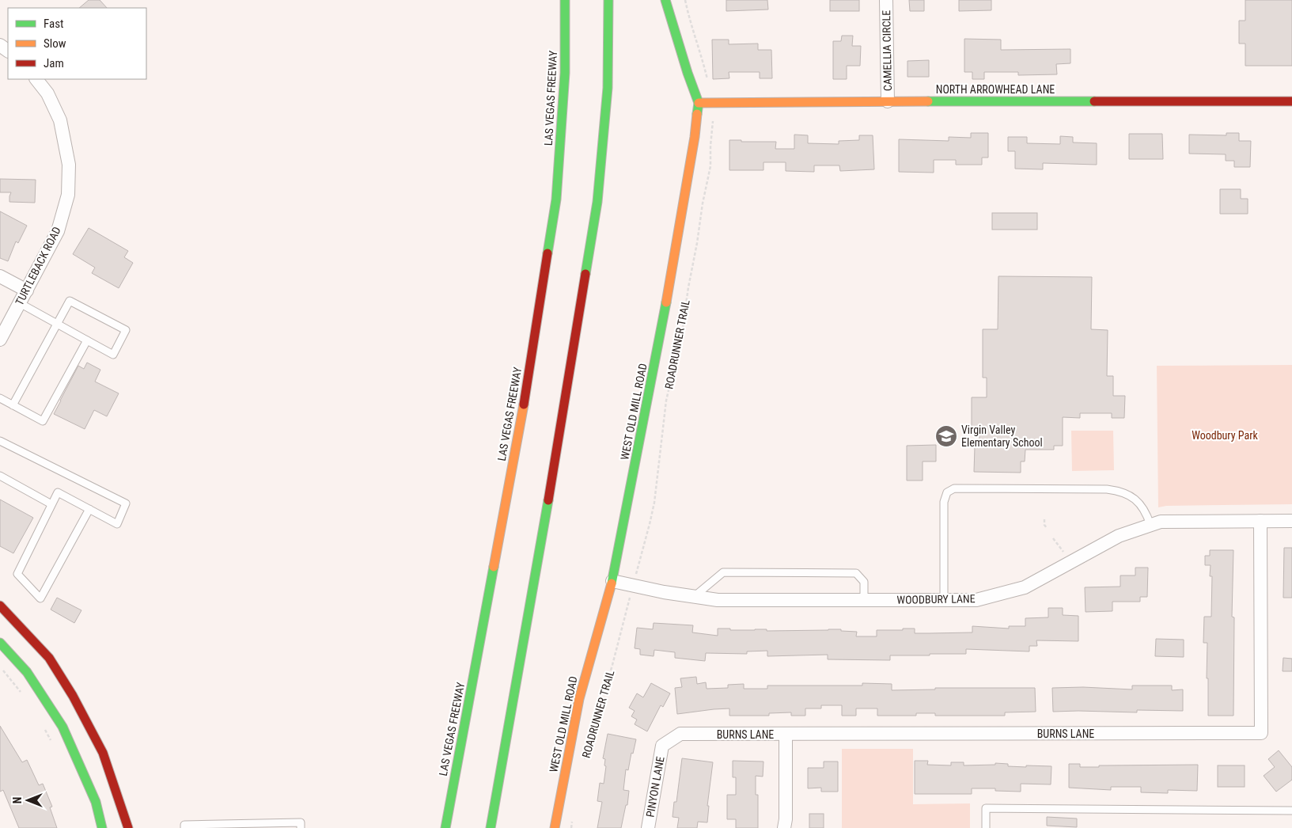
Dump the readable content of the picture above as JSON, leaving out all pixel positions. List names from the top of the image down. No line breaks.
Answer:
{"streets":{"main road":["NORTH ARROWHEAD LANE","LAS VEGAS FREEWAY","WEST OLD MILL ROAD"],"street":["CAMELLIA CIRCLE","TURTLEBACK ROAD","WOODBURY LANE","BURNS LANE","PINYON LANE"],"path":["ROADRUNNER TRAIL"]},"crossings":[["CAMELLIA CIRCLE","NORTH ARROWHEAD LANE"],["NORTH ARROWHEAD LANE","WEST OLD MILL ROAD"],["WEST OLD MILL ROAD","WOODBURY LANE"],["WOODBURY LANE","BURNS LANE"],["BURNS LANE","PINYON LANE"]],"parks":["Woodbury Park"],"places":{"school or university":["Virgin Valley Elementary School"]},"legend":["Fast","Slow","Jam"],"north":"left"}
